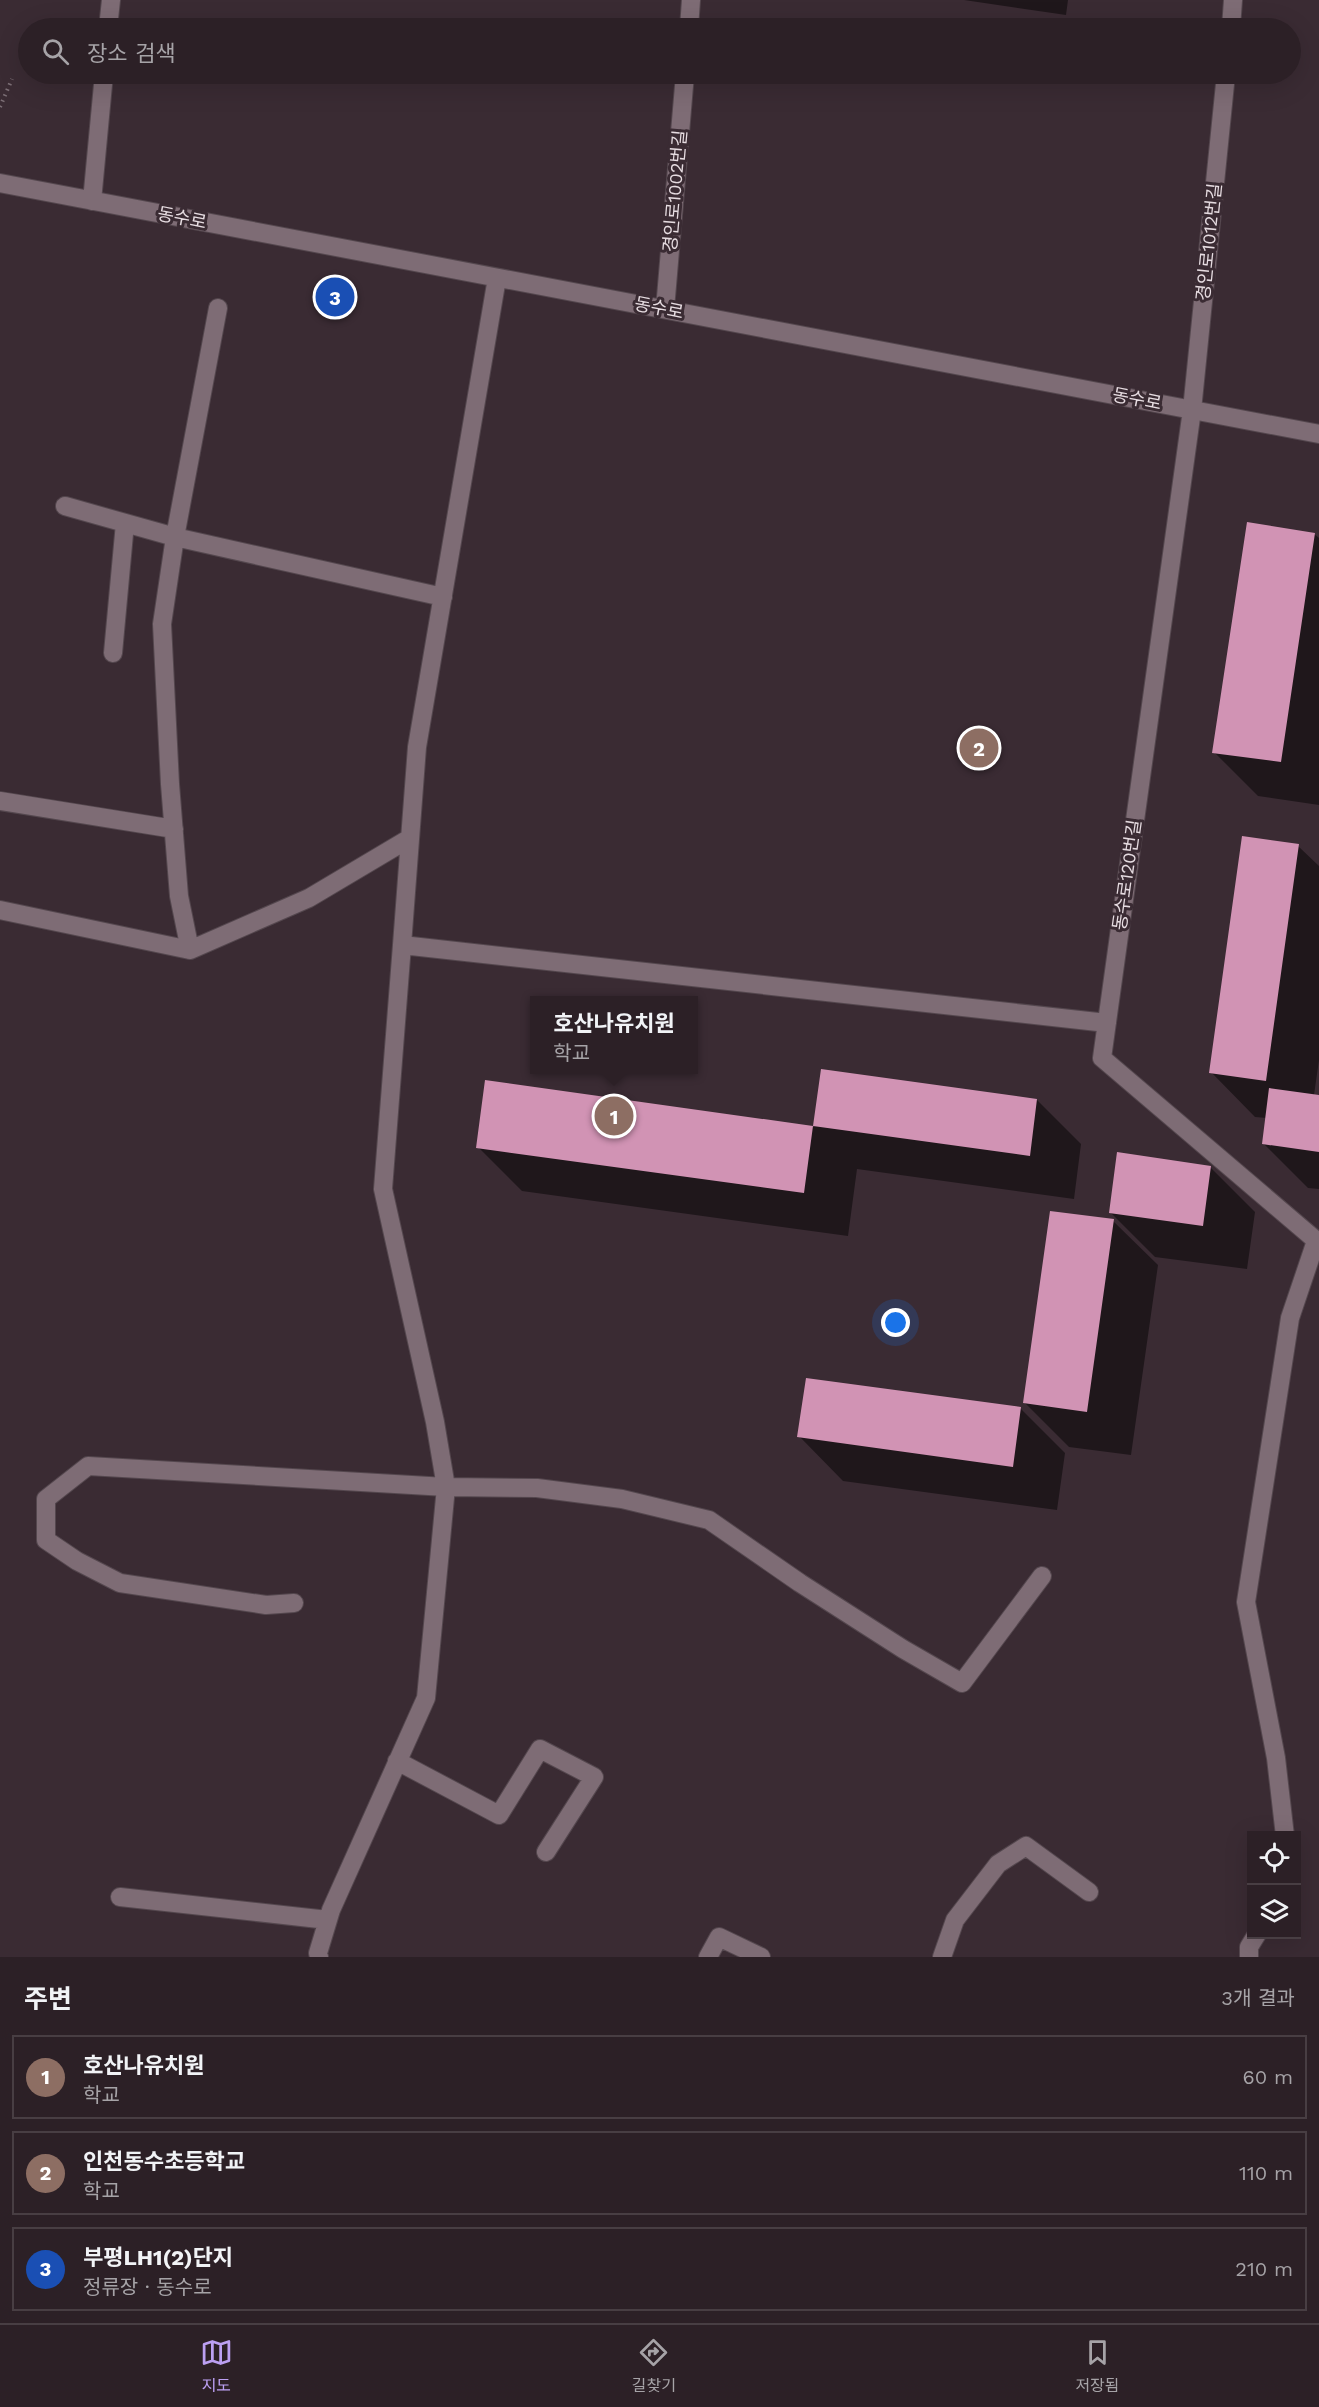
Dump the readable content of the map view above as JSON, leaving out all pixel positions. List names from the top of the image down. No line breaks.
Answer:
{"streets":{"street":["경인로1002번길","동수로","경인로1012번길","동수로120번길"]},"crossings":[["경인로1002번길","동수로"],["동수로","경인로1012번길"],["동수로","동수로120번길"],["경인로1012번길","동수로120번길"]],"page":{"search":"장소 검색","pins":["3","2","1"],"popup":["호산나유치원","학교"],"heading":["주변","3개 결과"],"list":[{"mark":"1","name":"호산나유치원","note":"학교","value":"60 m"},{"mark":"2","name":"인천동수초등학교","note":"학교","value":"110 m"},{"mark":"3","name":"부평LH1(2)단지","note":"정류장 · 동수로","value":"210 m"}],"nav":["지도","길찾기","저장됨"]}}
